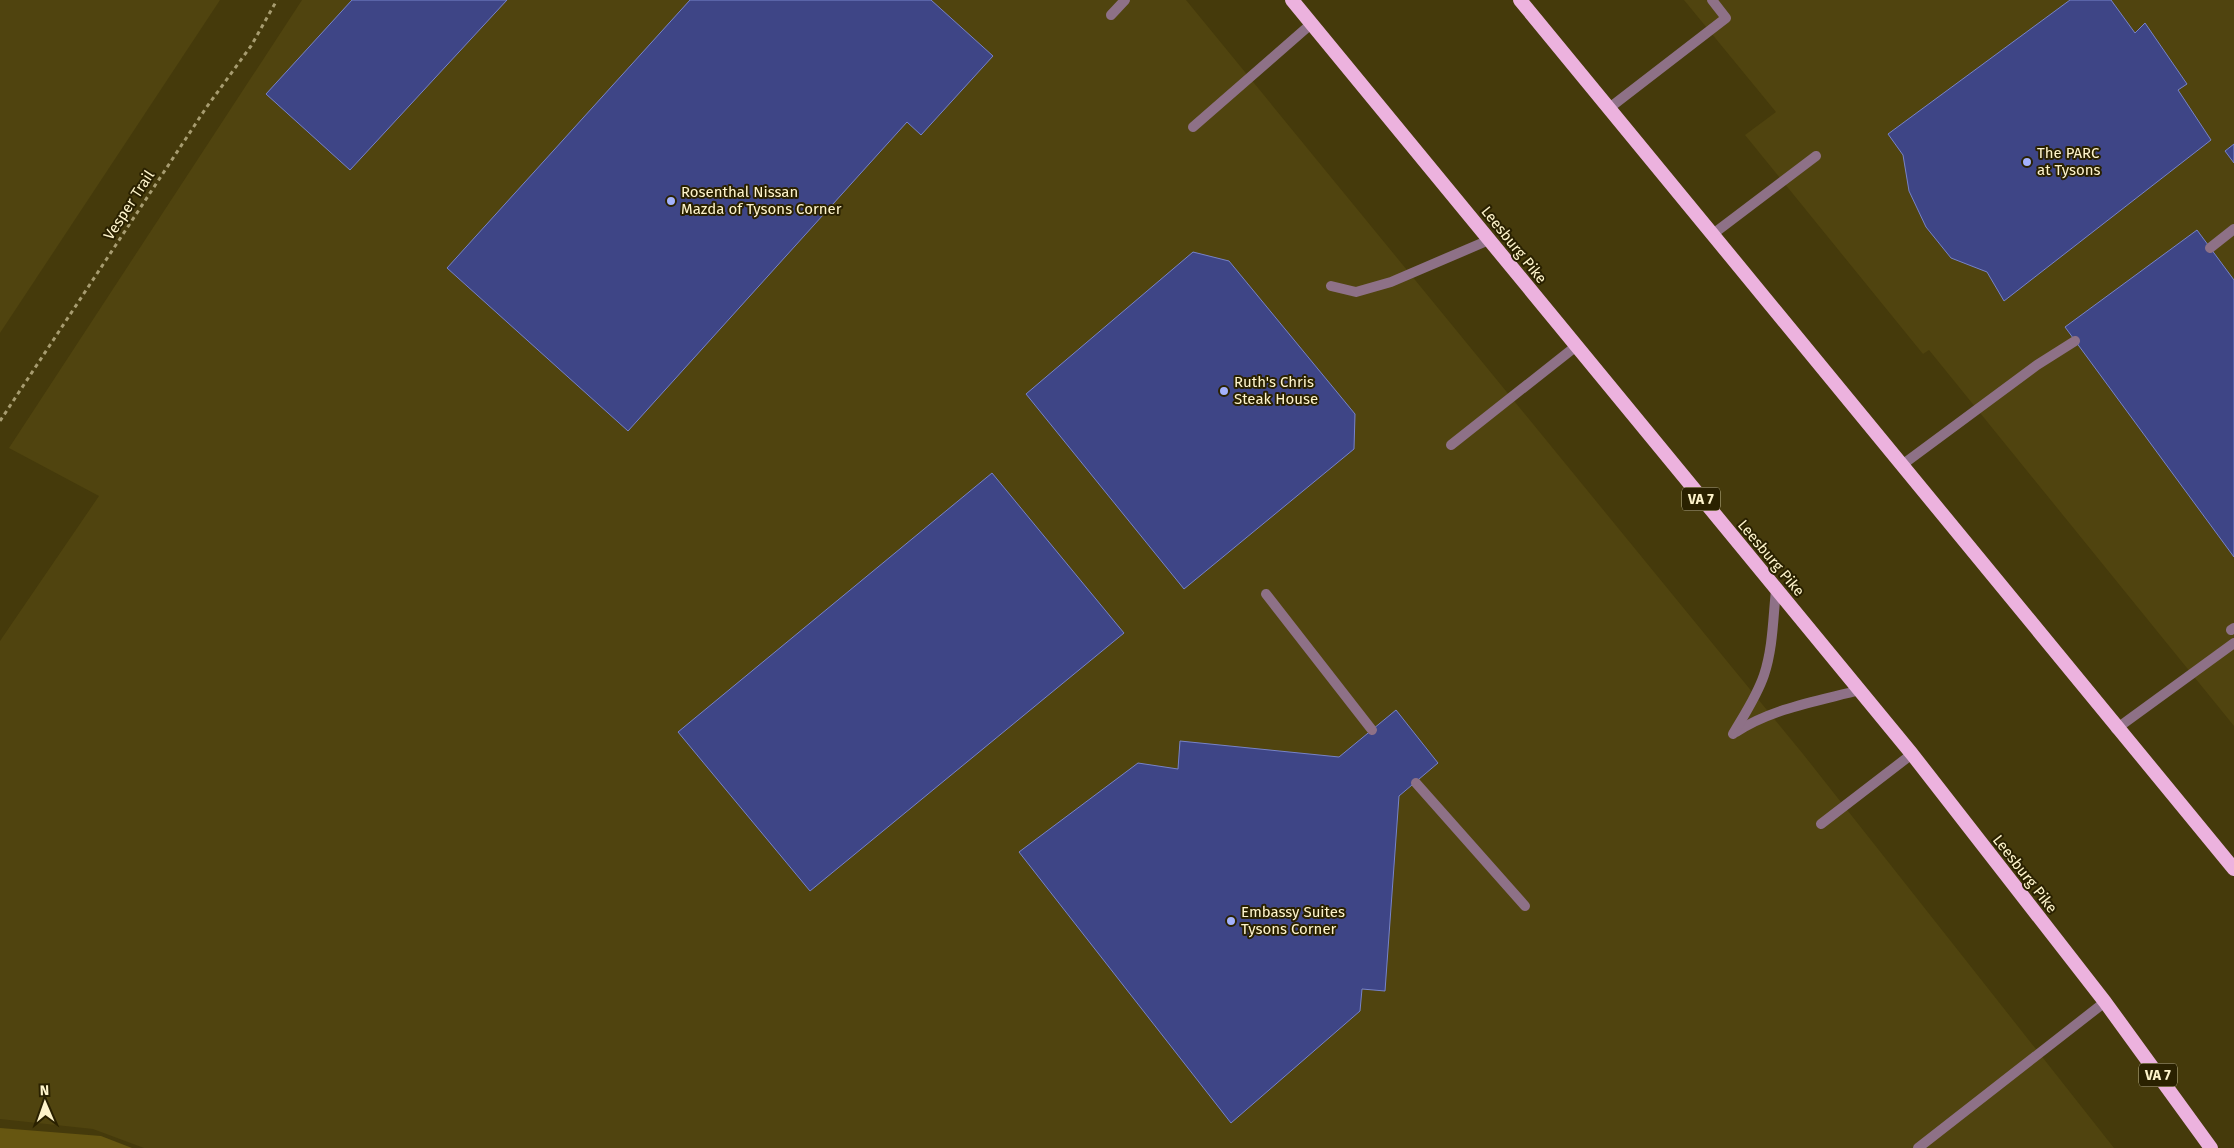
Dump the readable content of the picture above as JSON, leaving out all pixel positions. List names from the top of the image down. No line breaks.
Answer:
{"streets":{"highway":["Leesburg Pike","VA 7"],"path":["Vesper Trail"]},"places":["The PARC at Tysons","Rosenthal Nissan Mazda of Tysons Corner","Ruth's Chris Steak House","Embassy Suites Tysons Corner"],"north":"top"}
